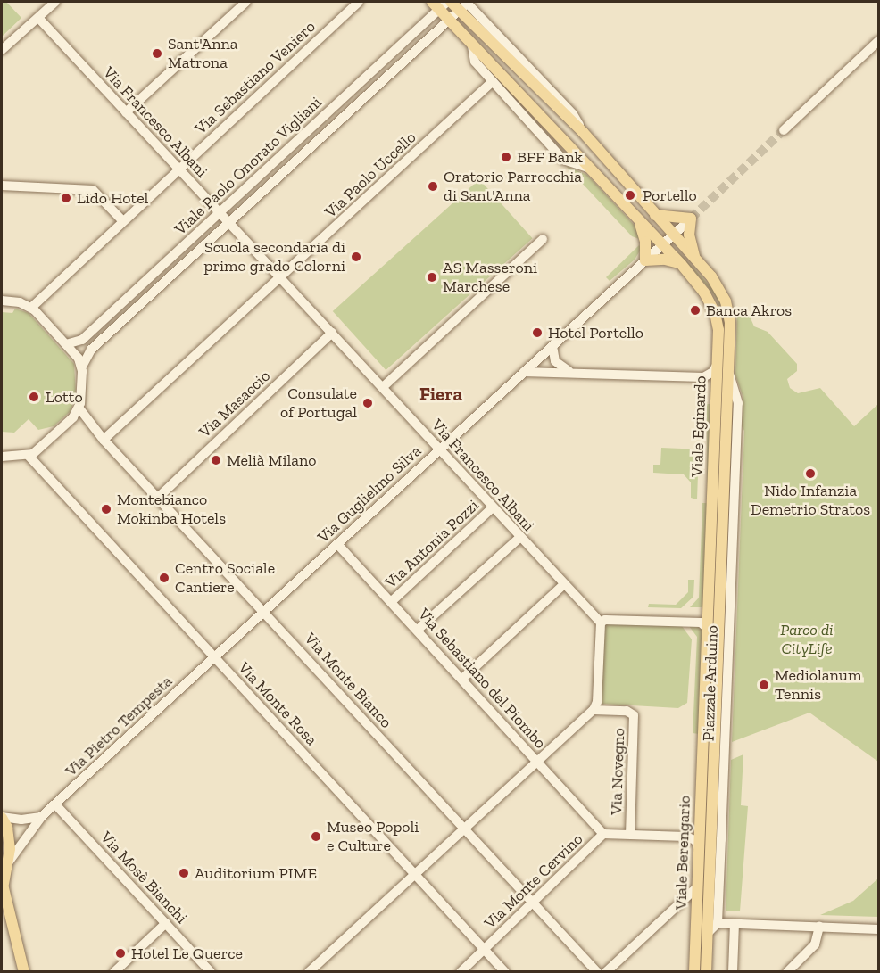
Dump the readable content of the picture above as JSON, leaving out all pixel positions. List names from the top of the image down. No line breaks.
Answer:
{"streets":{"main road":["Viale Eginardo","Piazzale Arduino","Viale Berengario"],"street":["Via Sebastiano Veniero","Via Francesco Albani","Viale Paolo Onorato Vigliani","Via Paolo Uccello","Via Masaccio","Via Guglielmo Silva","Via Antonia Pozzi","Via Sebastiano del Piombo","Via Monte Bianco","Via Monte Rosa","Via Pietro Tempesta","Via Novegno","Via Mosè Bianchi","Via Monte Cervino"]},"crossings":[["Via Sebastiano Veniero","Via Francesco Albani"],["Via Francesco Albani","Viale Paolo Onorato Vigliani"],["Via Francesco Albani","Via Paolo Uccello"],["Via Francesco Albani","Via Masaccio"],["Via Francesco Albani","Via Guglielmo Silva"],["Via Francesco Albani","Via Antonia Pozzi"],["Via Francesco Albani","Piazzale Arduino"],["Viale Paolo Onorato Vigliani","Viale Eginardo"],["Via Paolo Uccello","Via Monte Bianco"],["Via Masaccio","Via Monte Bianco"],["Viale Eginardo","Via Guglielmo Silva"],["Viale Eginardo","Piazzale Arduino"],["Via Guglielmo Silva","Via Sebastiano del Piombo"],["Via Guglielmo Silva","Via Monte Bianco"],["Via Guglielmo Silva","Via Monte Rosa"],["Via Guglielmo Silva","Via Pietro Tempesta"],["Via Antonia Pozzi","Via Sebastiano del Piombo"],["Via Sebastiano del Piombo","Via Monte Cervino"],["Via Monte Bianco","Via Monte Cervino"],["Piazzale Arduino","Viale Berengario"],["Via Monte Rosa","Via Pietro Tempesta"],["Via Monte Rosa","Via Monte Cervino"],["Via Pietro Tempesta","Via Mosè Bianchi"]],"districts":["Fiera"],"parks":["Parco di CityLife"],"places":["Sant'Anna Matrona","BFF Bank","Oratorio Parrocchia di Sant'Anna","Portello","Lido Hotel","Scuola secondaria di primo grado Colorni","AS Masseroni Marchese","Banca Akros","Hotel Portello","Lotto","Consulate of Portugal","Melià Milano","Nido Infanzia Demetrio Stratos","Montebianco Mokinba Hotels","Centro Sociale Cantiere","Mediolanum Tennis","Museo Popoli e Culture","Auditorium PIME","Hotel Le Querce"]}
